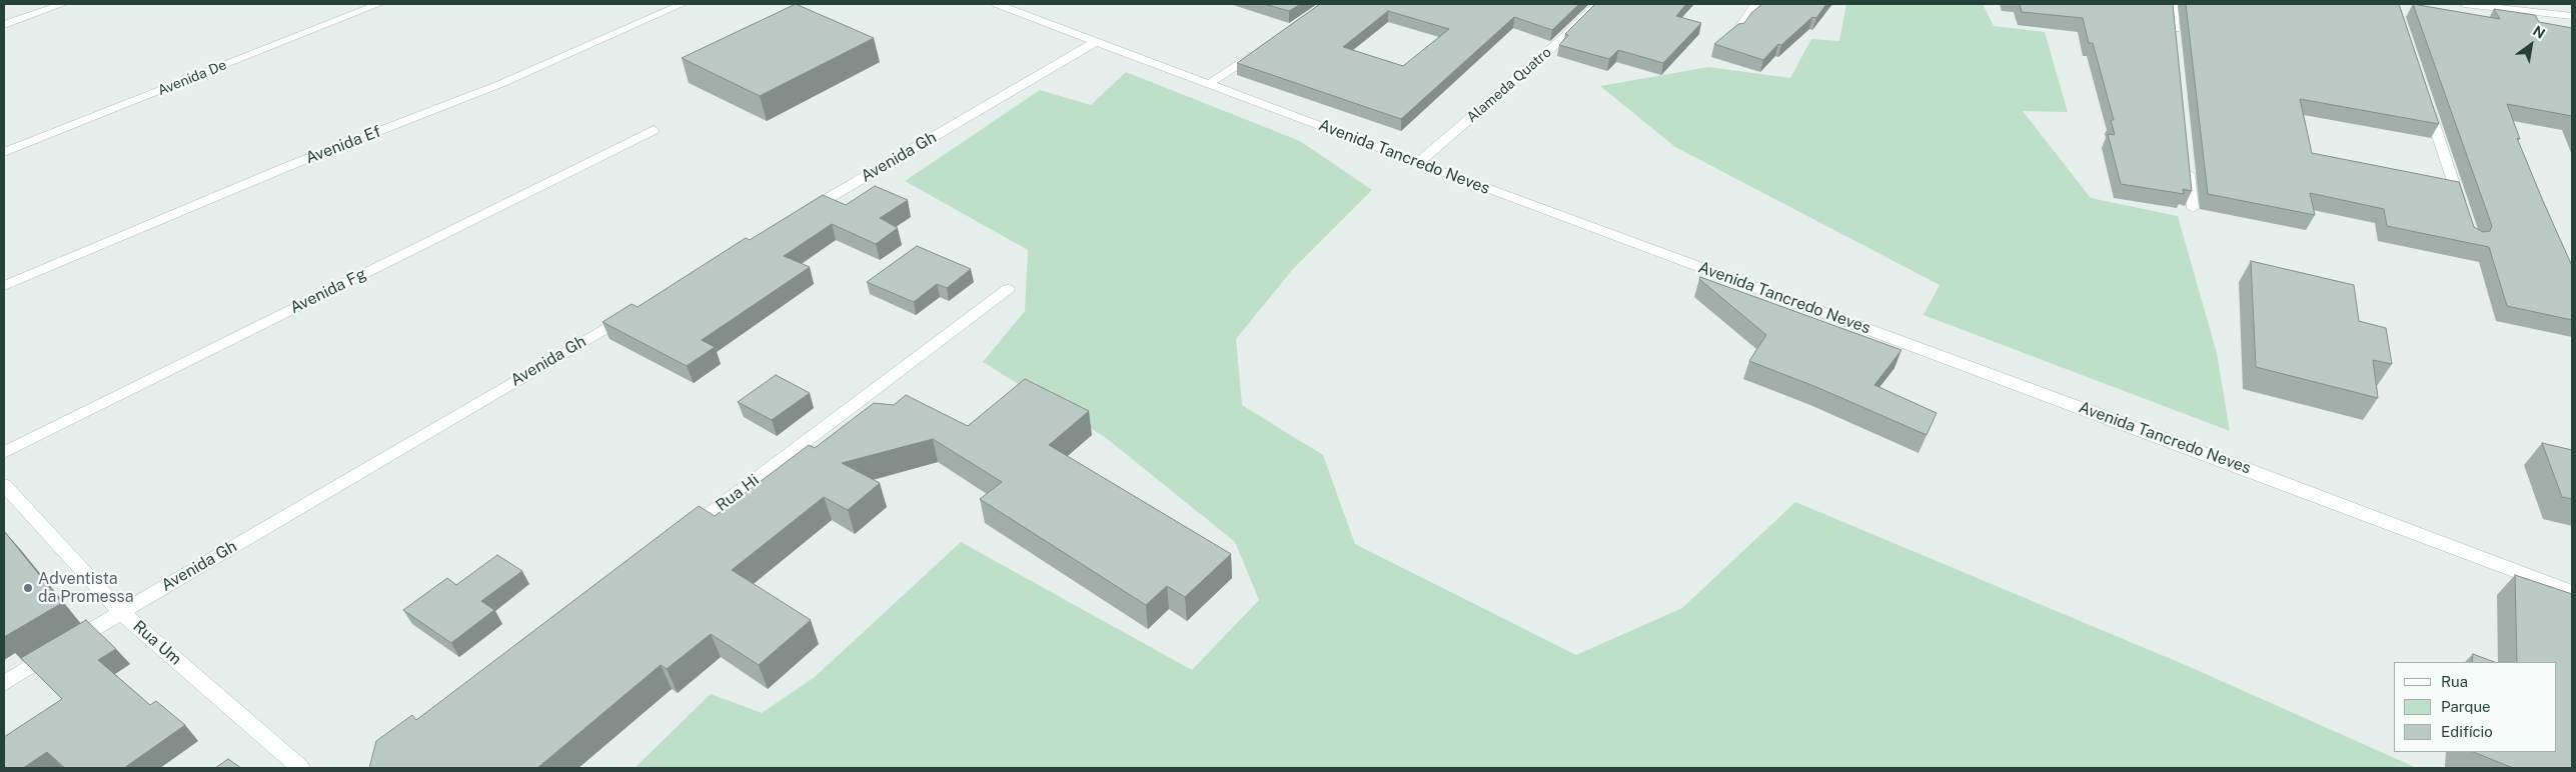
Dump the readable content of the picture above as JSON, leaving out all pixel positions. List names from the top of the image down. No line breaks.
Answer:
{"streets":{"street":["Avenida De","Alameda Quatro","Avenida Ef","Avenida Gh","Avenida Tancredo Neves","Avenida Fg","Rua Hi","Rua Um"]},"crossings":[["Alameda Quatro","Avenida Tancredo Neves"],["Avenida Gh","Avenida Tancredo Neves"],["Avenida Gh","Rua Um"]],"places":["Adventista da Promessa"],"legend":["Rua","Parque","Edifício"],"north":"top right"}
